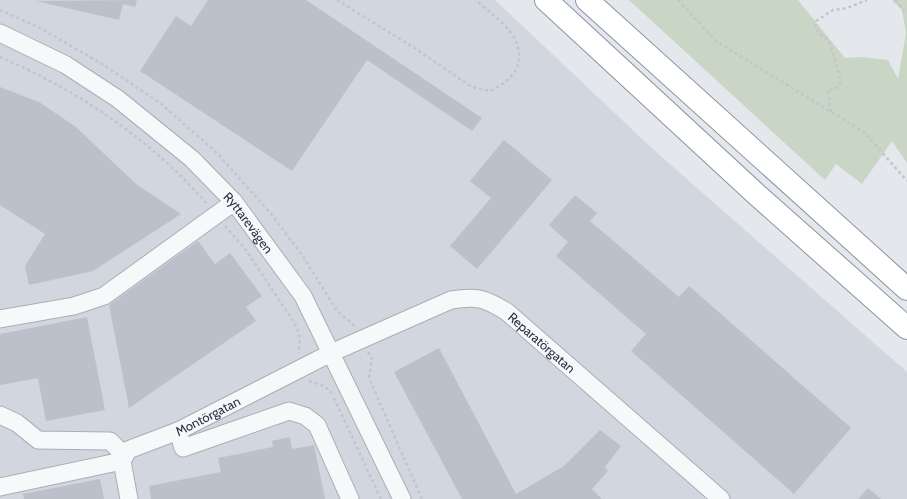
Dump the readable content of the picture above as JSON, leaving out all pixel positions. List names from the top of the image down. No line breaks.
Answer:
{"streets":{"street":["Ryttarevägen","Reparatörgatan","Montörgatan"]},"crossings":[["Ryttarevägen","Reparatörgatan"],["Ryttarevägen","Montörgatan"],["Reparatörgatan","Montörgatan"]]}
